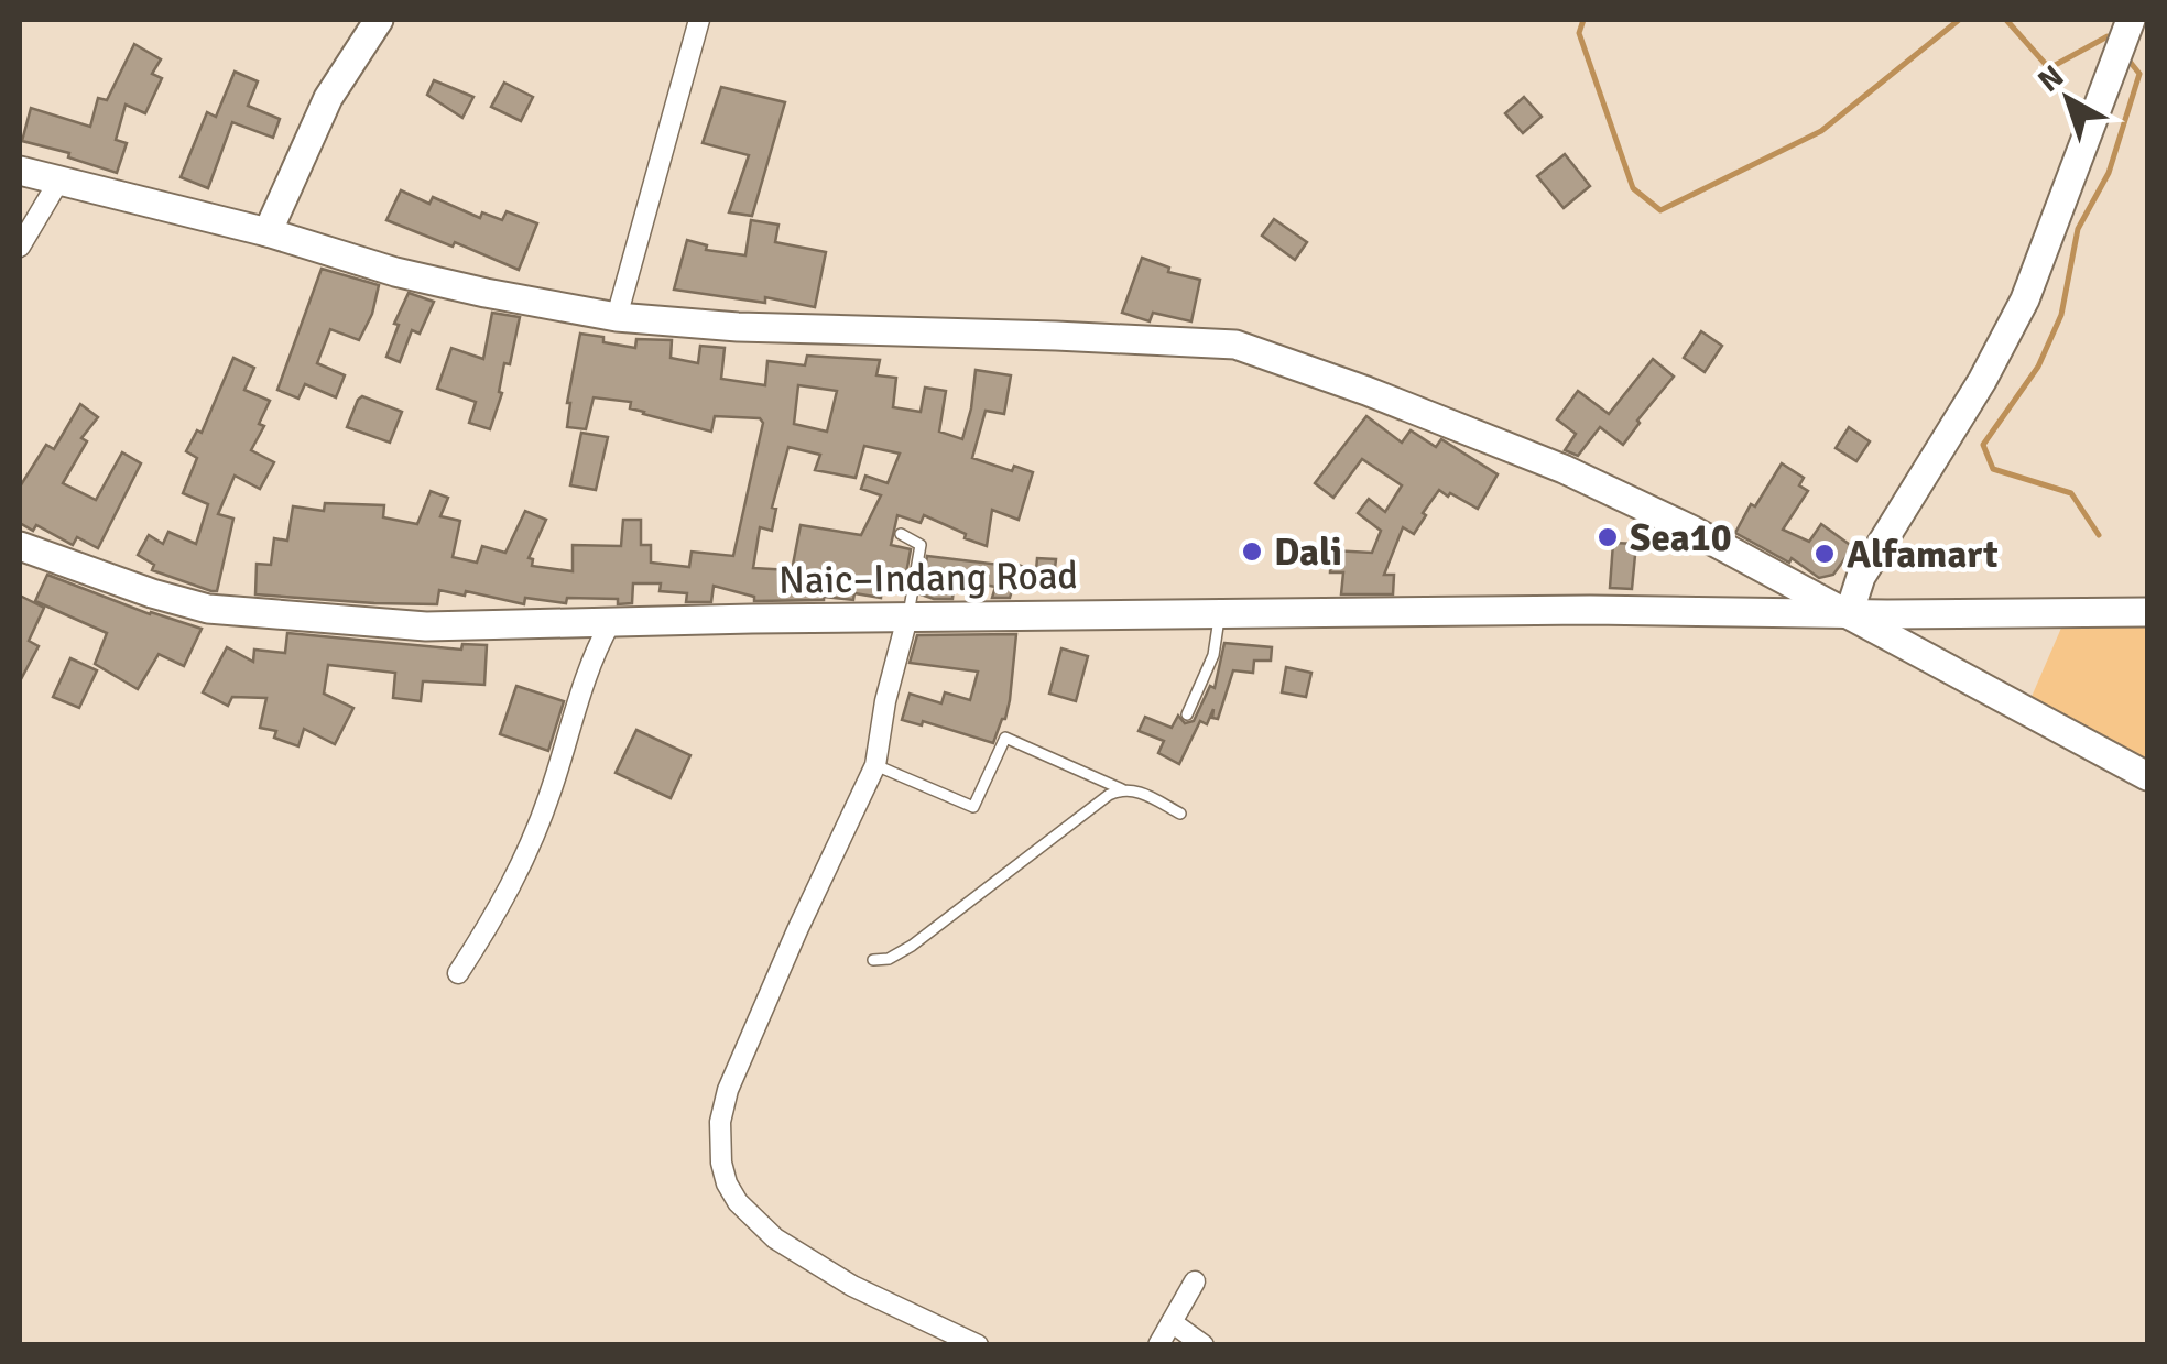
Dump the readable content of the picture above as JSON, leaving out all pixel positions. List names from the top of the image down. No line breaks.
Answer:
{"streets":{"street":["Naic–Indang Road"]},"places":["Sea10","Dali","Alfamart"],"north":"top left"}
